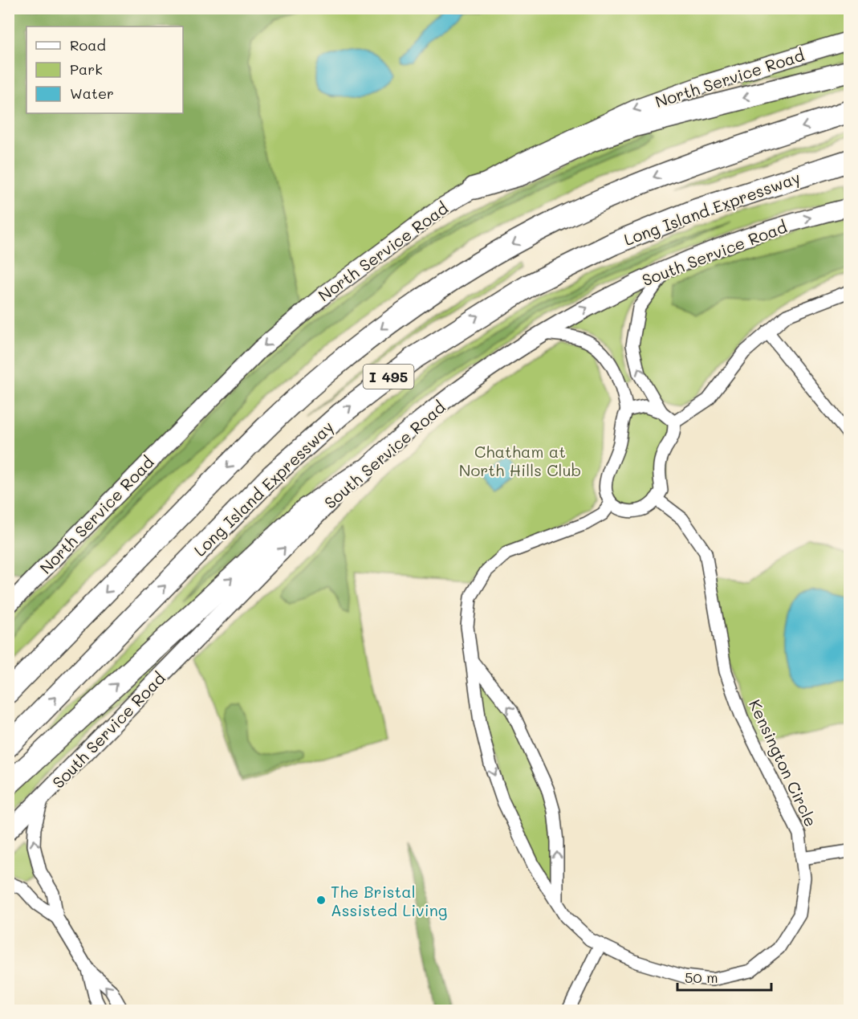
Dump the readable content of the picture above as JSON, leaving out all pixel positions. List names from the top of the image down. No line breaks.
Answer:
{"streets":{"highway":["Long Island Expressway","I 495"],"main road":["North Service Road","South Service Road"],"street":["Kensington Circle"]},"one_way":["North Service Road","South Service Road"],"parks":["Chatham at North Hills Club"],"places":["The Bristal Assisted Living"],"legend":["Road","Park","Water"],"scale_bar":"50 m"}
